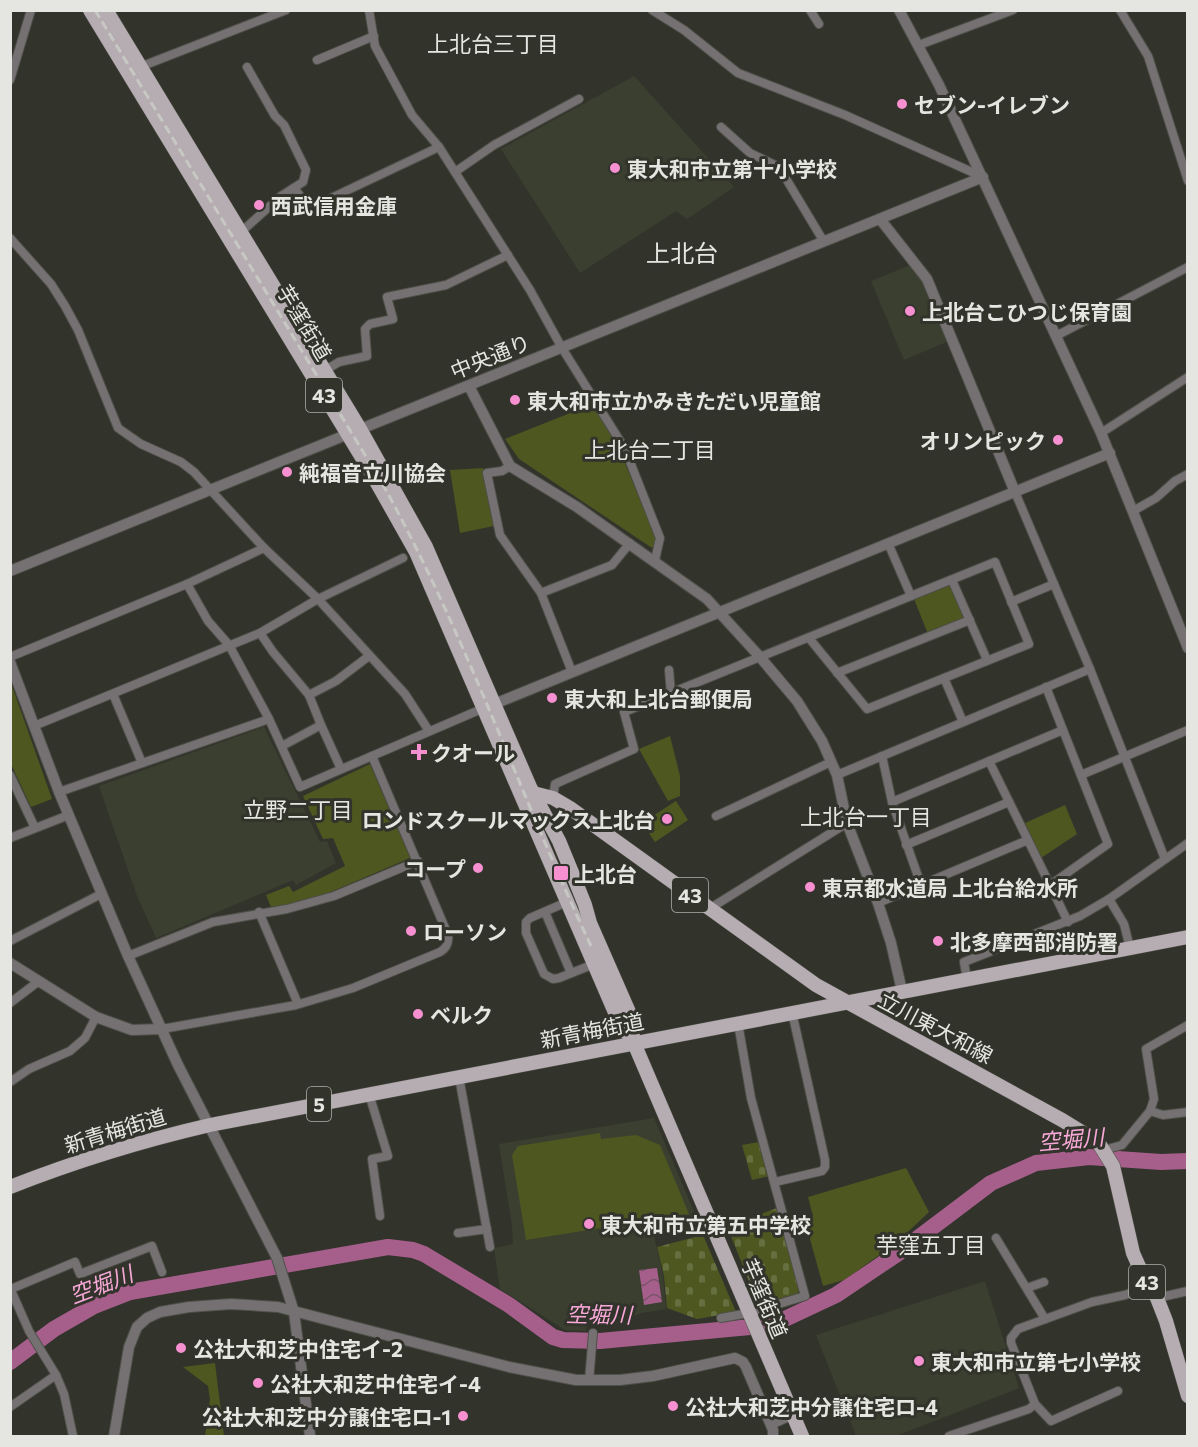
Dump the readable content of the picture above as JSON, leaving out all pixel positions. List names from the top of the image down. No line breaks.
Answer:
{"streets":{"main road":["芋窪街道","43","立川東大和線","新青梅街道","5"],"street":["中央通り"]},"crossings":[["芋窪街道","中央通り"],["芋窪街道","立川東大和線"],["芋窪街道","新青梅街道"],["立川東大和線","新青梅街道"]],"districts":["上北台三丁目","上北台","上北台二丁目","立野二丁目","上北台一丁目","芋窪五丁目"],"water":["空堀川"],"places":{"other":["セブン-イレブン","東大和市立第十小学校","西武信用金庫","上北台こひつじ保育園","東大和市立かみきただい児童館","オリンピック","純福音立川協会","東大和上北台郵便局","ロンドスクールマックス上北台","コープ","東京都水道局 上北台給水所","ローソン","北多摩西部消防署","ベルク","東大和市立第五中学校","公社大和芝中住宅イ-2","東大和市立第七小学校","公社大和芝中住宅イ-4","公社大和芝中分譲住宅ロ-4","公社大和芝中分譲住宅ロ-1"],"health":["クオール"],"transit":["上北台"]}}
